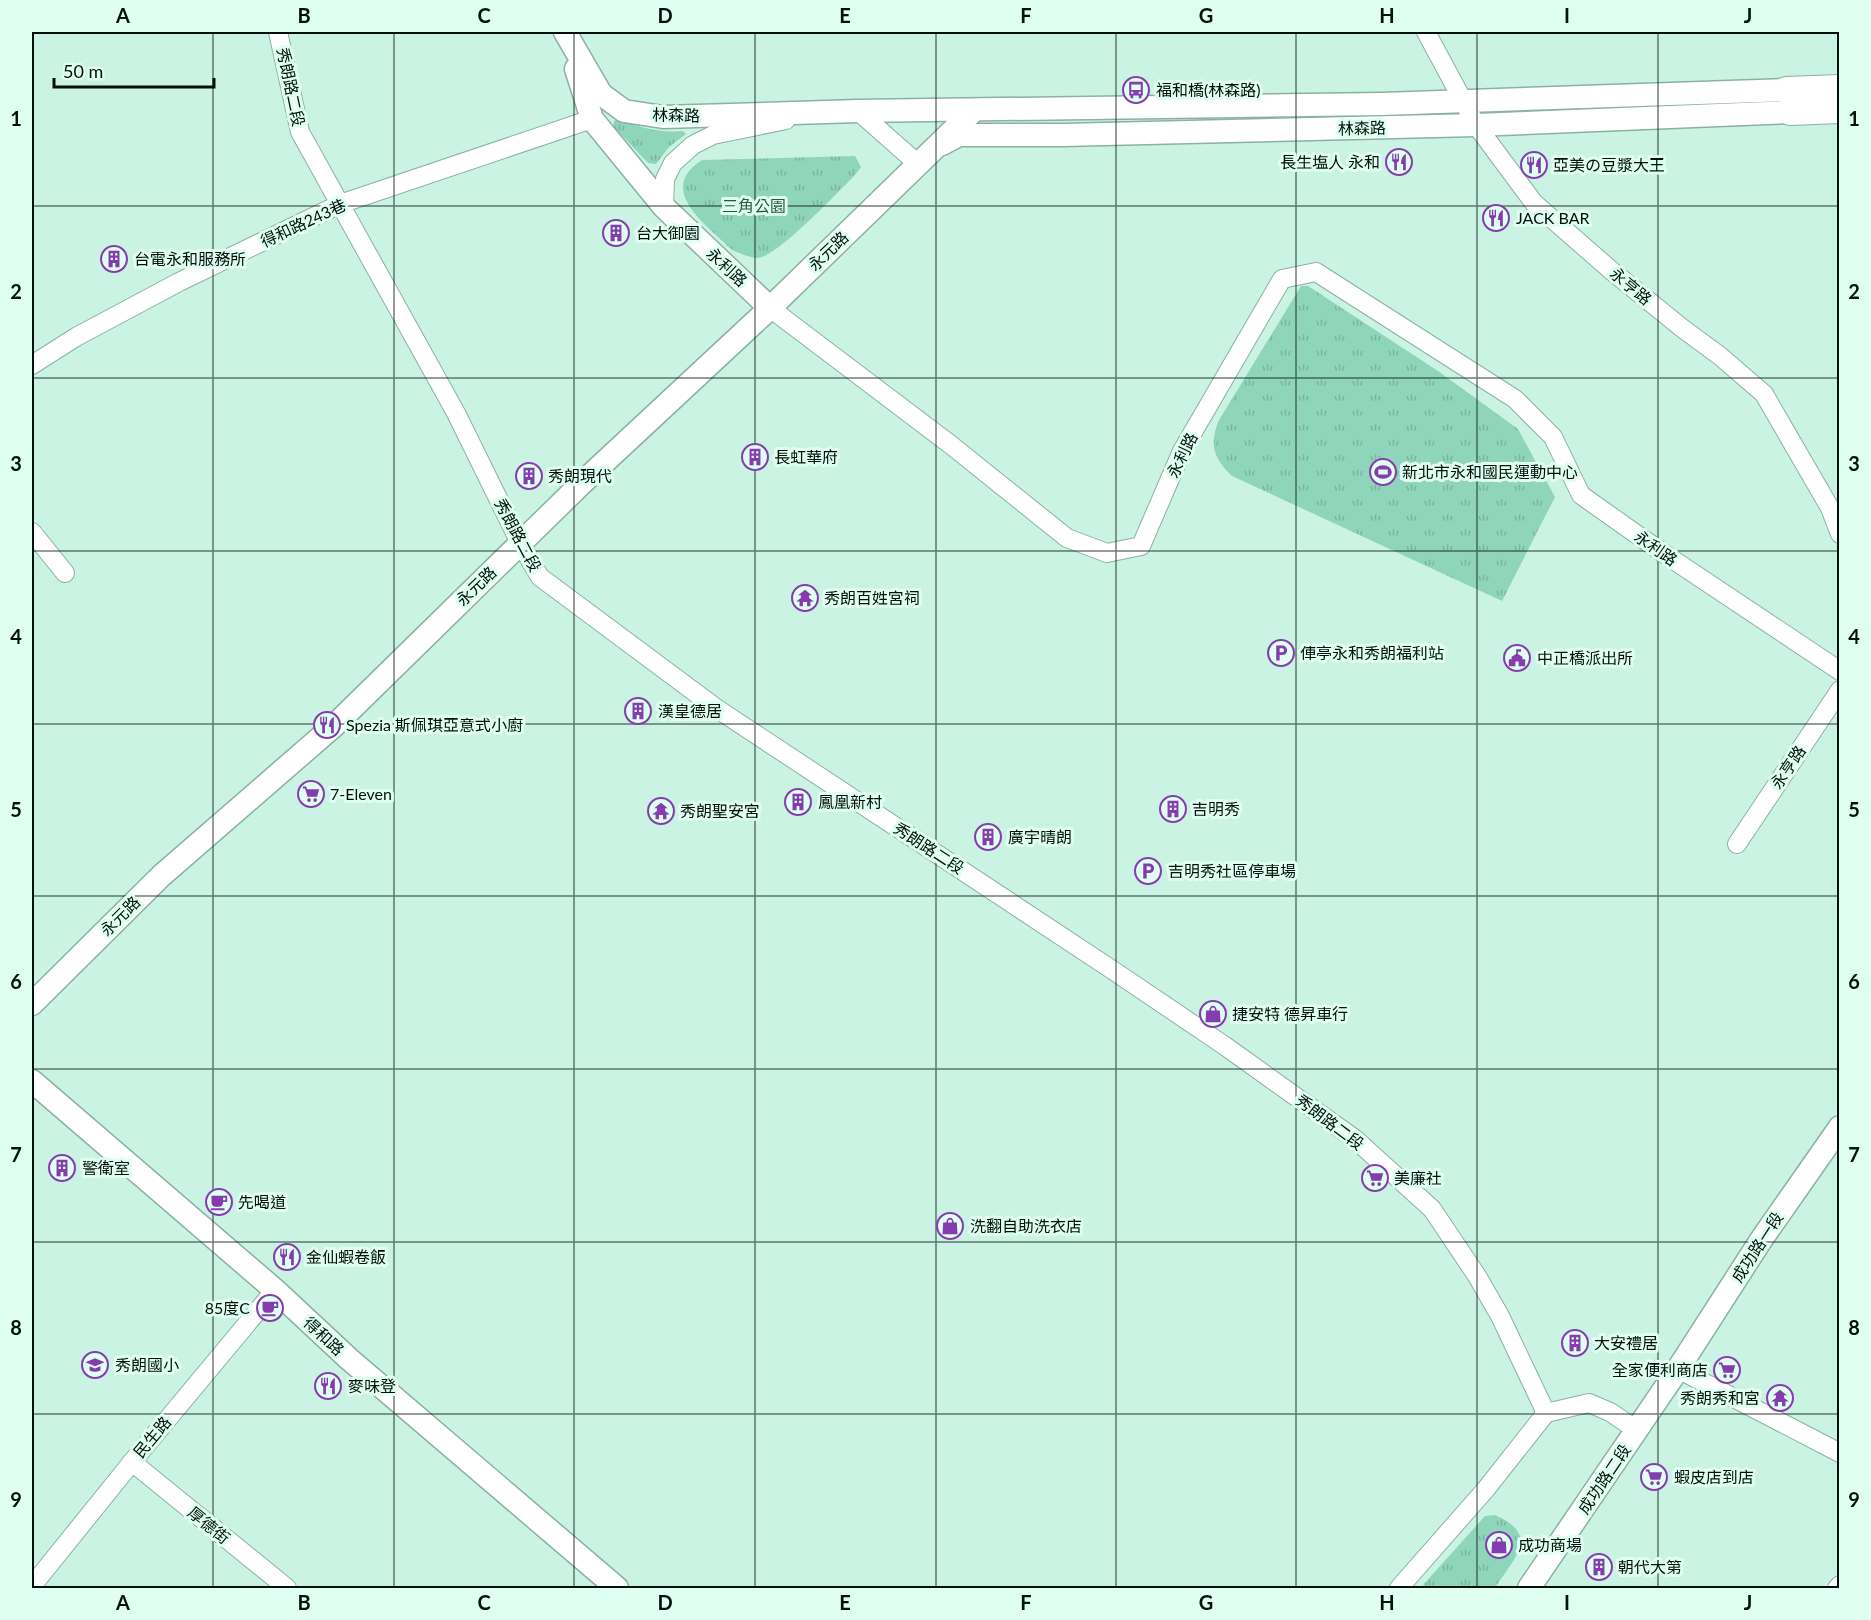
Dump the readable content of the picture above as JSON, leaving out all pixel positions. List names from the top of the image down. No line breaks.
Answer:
{"streets":{"street":["秀朗路二段","林森路","得和路243巷","永元路","永利路","永亨路","成功路一段","得和路","民生路","成功路二段","厚德街"]},"crossings":[["秀朗路二段","得和路243巷"],["秀朗路二段","永元路"],["林森路","永元路"],["林森路","永利路"],["林森路","永亨路"],["得和路243巷","永利路"],["永元路","永利路"],["成功路一段","成功路二段"],["得和路","民生路"],["民生路","厚德街"]],"parks":["三角公園"],"places":{"bus stop":["福和橋(林森路)"],"restaurant":["長生塩人 永和","亞美の豆漿大王","JACK BAR","Spezia 斯佩琪亞意式小廚","金仙蝦卷飯","麥味登"],"building":["台大御園","台電永和服務所","長虹華府","秀朗現代","漢皇德居","鳳凰新村","吉明秀","廣宇晴朗","警衛室","大安禮居","朝代大第"],"sports":["新北市永和國民運動中心"],"temple":["秀朗百姓宮祠","秀朗聖安宮","秀朗秀和宮"],"parking":["俥亭永和秀朗福利站","吉明秀社區停車場"],"public building":["中正橋派出所"],"supermarket":["7-Eleven","美廉社","全家便利商店","蝦皮店到店"],"shop":["捷安特 德昇車行","洗翻自助洗衣店","成功商場"],"cafe":["先喝道","85度C"],"school or university":["秀朗國小"]},"scale_bar":"50 m","grid":{"columns":["A","B","C","D","E","F","G","H","I","J"],"rows":["1","2","3","4","5","6","7","8","9"]}}
